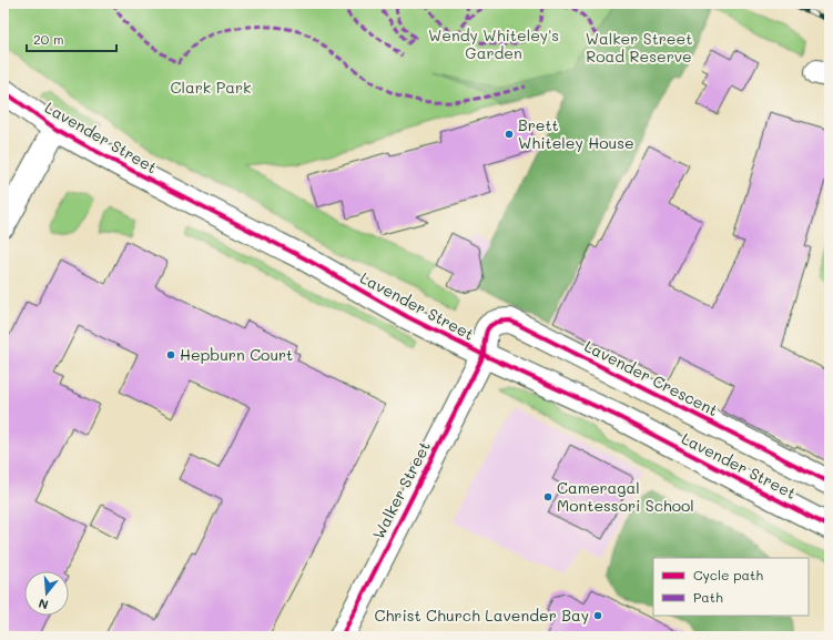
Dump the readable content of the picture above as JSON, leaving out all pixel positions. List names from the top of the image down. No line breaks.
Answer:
{"streets":{"street":["Lavender Street","Lavender Crescent","Walker Street"]},"crossings":[["Lavender Street","Lavender Crescent"],["Lavender Street","Walker Street"],["Lavender Crescent","Walker Street"]],"parks":["Wendy Whiteley's Garden","Walker Street Road Reserve","Clark Park"],"places":["Brett Whiteley House","Hepburn Court","Cameragal Montessori School","Christ Church Lavender Bay"],"legend":["Cycle path","Path"],"scale_bar":"20 m","north":"bottom"}
